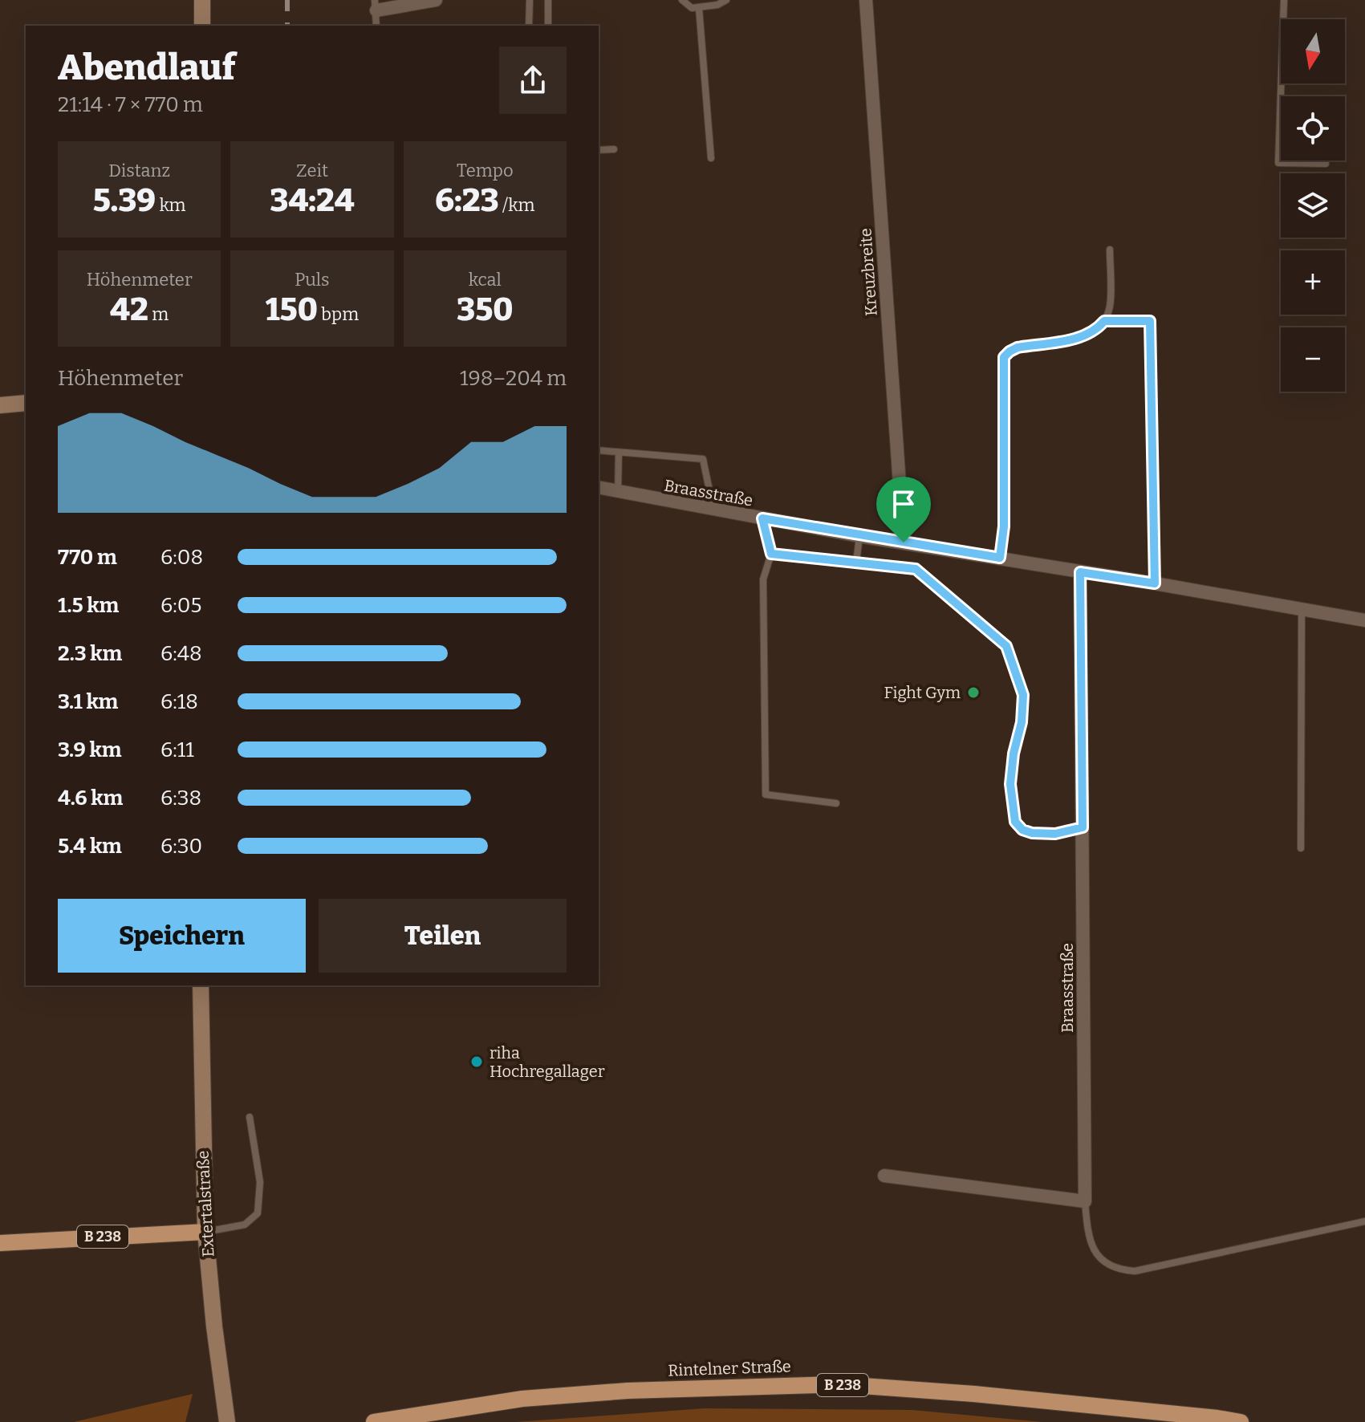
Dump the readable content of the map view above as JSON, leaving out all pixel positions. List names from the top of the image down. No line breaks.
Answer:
{"streets":{"main road":["Extertalstraße","B 238","Rintelner Straße"],"street":["Kreuzbreite","Braasstraße"]},"crossings":[["Kreuzbreite","Braasstraße"],["Extertalstraße","B 238"]],"places":["Fight Gym","riha Hochregallager"],"north":"bottom","page":{"map_buttons":["+","−"],"heading":["Abendlauf","21:14 · 7 × 770 m"],"stats":[["Distanz","5.39 km"],["Zeit","34:24"],["Tempo","6:23 /km"],["Höhenmeter","42 m"],["Puls","150 bpm"],["kcal","350"]],"chart":["Höhenmeter","198–204 m"],"list":[{"name":"770 m","note":"6:08"},{"name":"1.5 km","note":"6:05"},{"name":"2.3 km","note":"6:48"},{"name":"3.1 km","note":"6:18"},{"name":"3.9 km","note":"6:11"},{"name":"4.6 km","note":"6:38"},{"name":"5.4 km","note":"6:30"}],"buttons":["Speichern","Teilen"]}}
